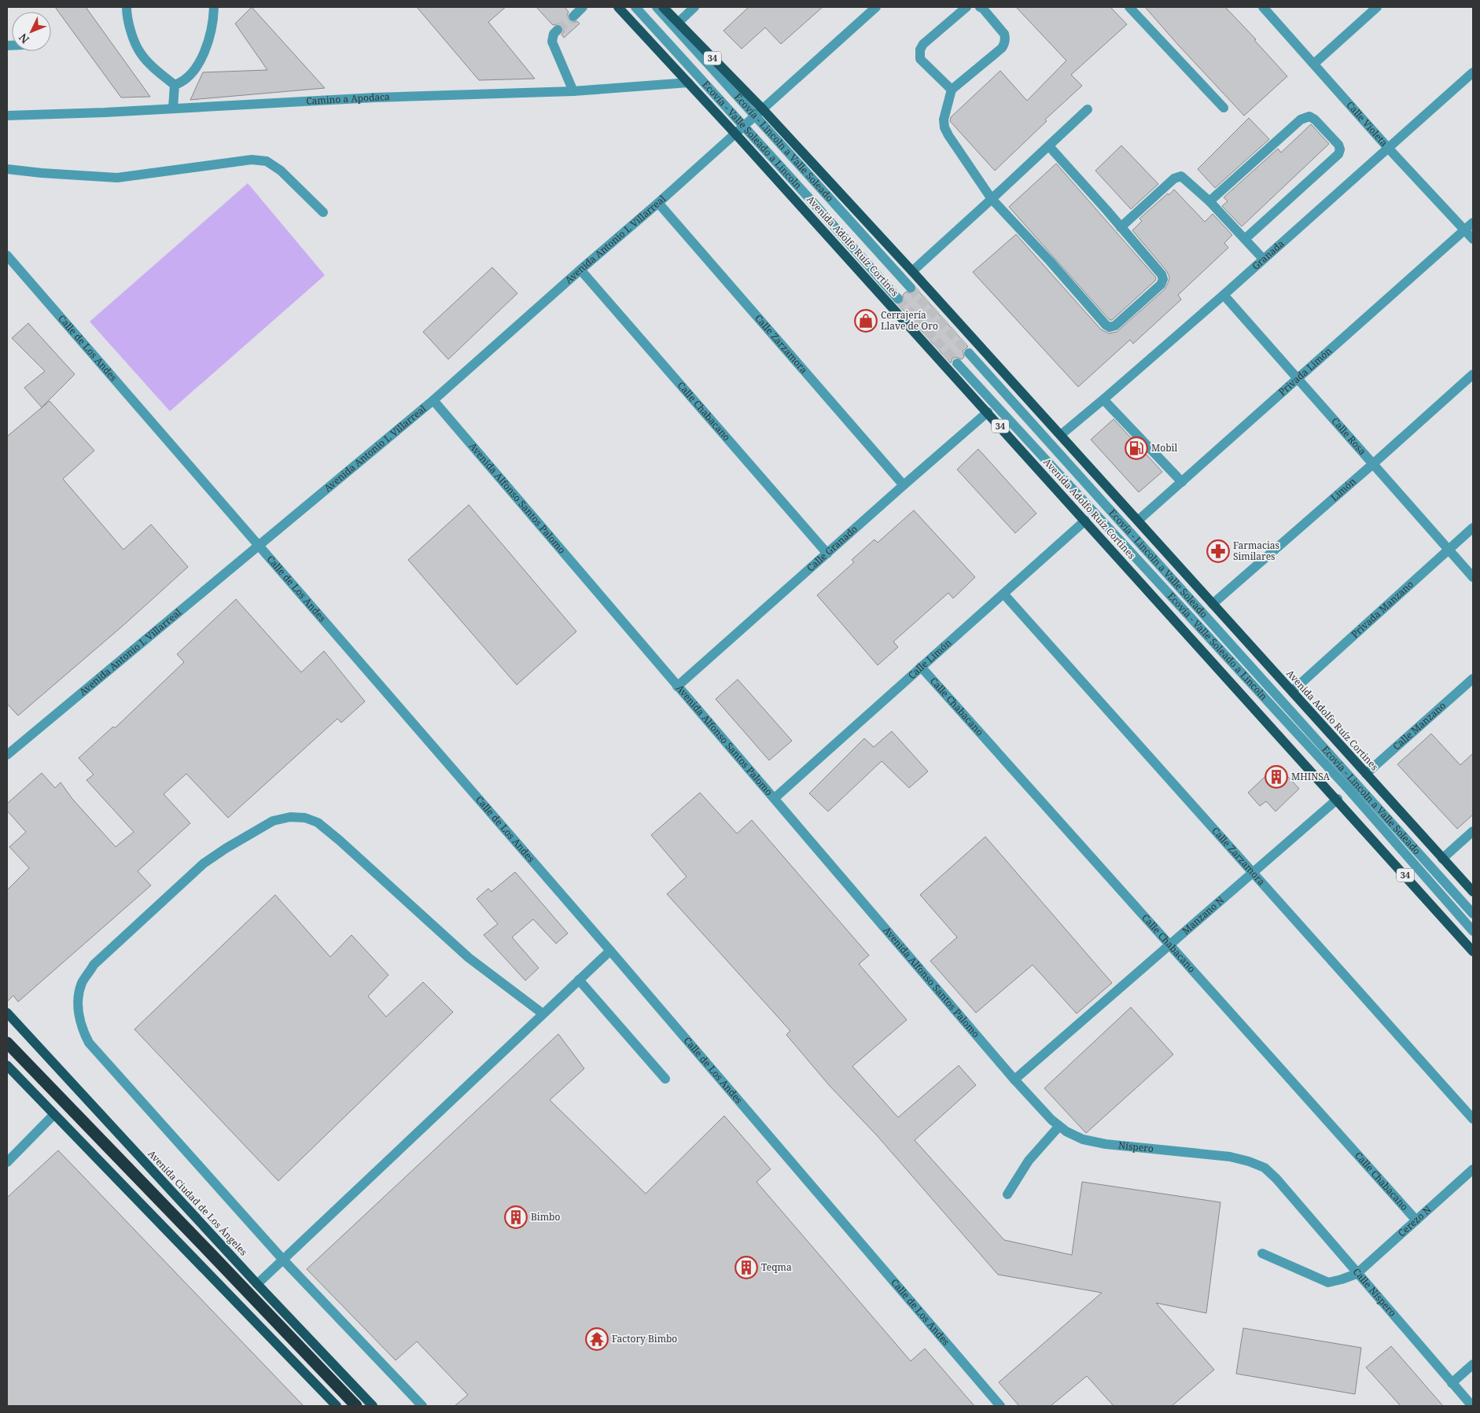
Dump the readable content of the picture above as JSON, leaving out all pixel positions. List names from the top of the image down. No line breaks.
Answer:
{"streets":{"main road":["34","Avenida Adolfo Ruíz Cortines","Avenida Ciudad de Los Ángeles"],"street":["Camino a Apodaca","Calle Violeta","Ecovía - Valle Soleado a Lincoln","Ecovía - Lincoln a Valle Soleado","Avenida Antonio I. Villarreal","Granada","Calle Zarzamora","Calle de Los Andes","Privada Limón","Calle Chabacano","Calle Rosa","Limón","Avenida Alfonso Santos Palomo","Calle Granado","Privada Manzano","Calle Limón","Calle Manzano","Manzano N","Níspero","Cerezo N","Calle Níspero"]},"crossings":[["34","Camino a Apodaca"],["34","Ecovía - Lincoln a Valle Soleado"],["34","Avenida Antonio I. Villarreal"],["34","Avenida Adolfo Ruíz Cortines"],["Camino a Apodaca","Avenida Adolfo Ruíz Cortines"],["Calle Violeta","Granada"],["Calle Violeta","Privada Limón"],["Ecovía - Valle Soleado a Lincoln","Avenida Antonio I. Villarreal"],["Ecovía - Lincoln a Valle Soleado","Avenida Antonio I. Villarreal"],["Ecovía - Lincoln a Valle Soleado","Avenida Adolfo Ruíz Cortines"],["Avenida Antonio I. Villarreal","Avenida Adolfo Ruíz Cortines"],["Avenida Antonio I. Villarreal","Calle Zarzamora"],["Avenida Antonio I. Villarreal","Calle de Los Andes"],["Avenida Antonio I. Villarreal","Calle Chabacano"],["Avenida Antonio I. Villarreal","Avenida Alfonso Santos Palomo"],["Avenida Adolfo Ruíz Cortines","Granada"],["Avenida Adolfo Ruíz Cortines","Privada Limón"],["Avenida Adolfo Ruíz Cortines","Limón"],["Avenida Adolfo Ruíz Cortines","Calle Granado"],["Avenida Adolfo Ruíz Cortines","Privada Manzano"],["Avenida Adolfo Ruíz Cortines","Calle Limón"],["Avenida Adolfo Ruíz Cortines","Calle Manzano"],["Avenida Adolfo Ruíz Cortines","Manzano N"],["Granada","Calle Rosa"],["Calle Zarzamora","Calle Granado"],["Calle Zarzamora","Calle Limón"],["Calle Zarzamora","Manzano N"],["Privada Limón","Calle Rosa"],["Calle Chabacano","Calle Granado"],["Calle Chabacano","Calle Limón"],["Calle Chabacano","Manzano N"],["Calle Chabacano","Cerezo N"],["Calle Rosa","Limón"],["Calle Rosa","Privada Manzano"],["Avenida Alfonso Santos Palomo","Calle Granado"],["Avenida Alfonso Santos Palomo","Calle Limón"],["Avenida Alfonso Santos Palomo","Manzano N"],["Avenida Alfonso Santos Palomo","Níspero"],["Manzano N","Níspero"],["Níspero","Calle Níspero"],["Cerezo N","Calle Níspero"]],"places":{"shop":["Cerrajería Llave de Oro"],"fuel station":["Mobil"],"pharmacy":["Farmacias Similares"],"building":["MHINSA","Bimbo","Teqma"],"temple":["Factory Bimbo"]},"north":"bottom left"}
